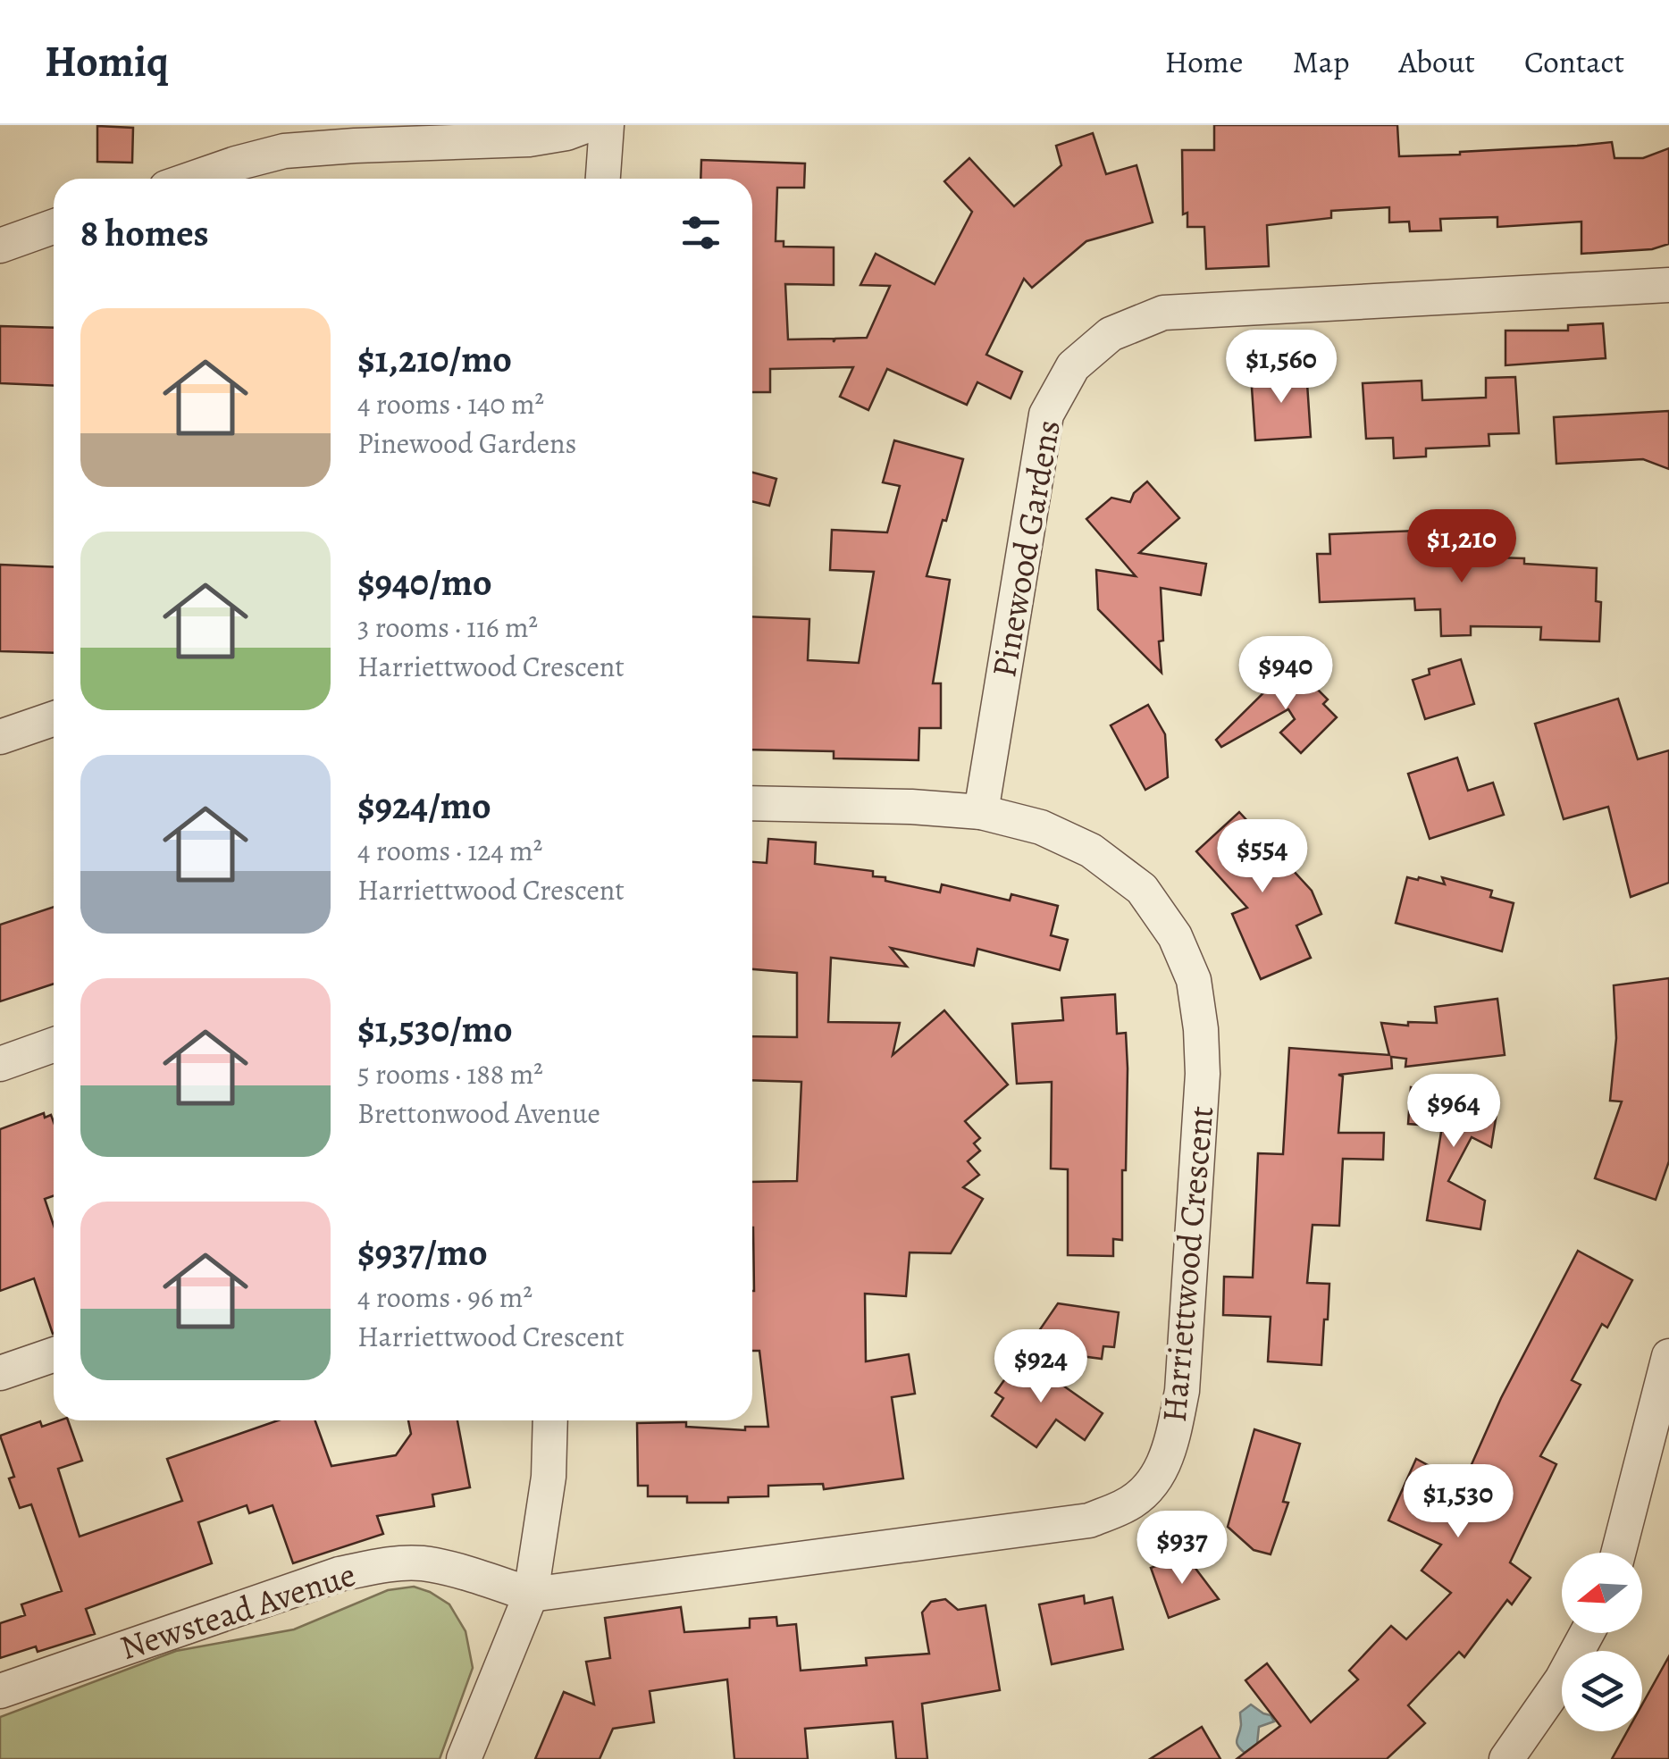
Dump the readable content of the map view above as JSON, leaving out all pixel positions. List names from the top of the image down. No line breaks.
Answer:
{"streets":{"street":["Pinewood Gardens","Harriettwood Crescent","Newstead Avenue"]},"crossings":[["Pinewood Gardens","Harriettwood Crescent"],["Harriettwood Crescent","Newstead Avenue"]],"north":"left","page":{"header":"Homiq","nav":["Home","Map","About","Contact"],"heading":"8 homes","list":[{"name":"$1,210/mo","note":"4 rooms · 140 m² · Pinewood Gardens"},{"name":"$940/mo","note":"3 rooms · 116 m² · Harriettwood Crescent"},{"name":"$924/mo","note":"4 rooms · 124 m² · Harriettwood Crescent"},{"name":"$1,530/mo","note":"5 rooms · 188 m² · Brettonwood Avenue"},{"name":"$937/mo","note":"4 rooms · 96 m² · Harriettwood Crescent"}],"price":["$1,560","$1,210","$940","$554","$964","$924","$1,530","$937"]}}
